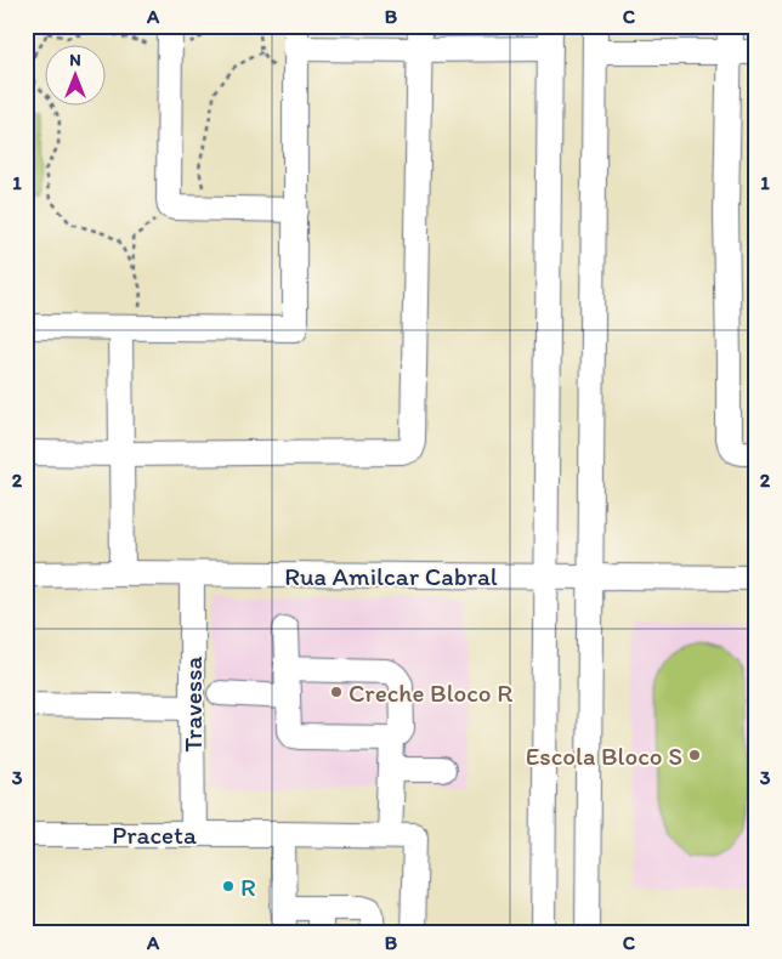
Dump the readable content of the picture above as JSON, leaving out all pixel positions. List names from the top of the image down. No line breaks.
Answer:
{"streets":{"street":["Rua Amilcar Cabral","Travessa","Praceta"]},"crossings":[["Rua Amilcar Cabral","Travessa"],["Travessa","Praceta"]],"places":["Creche Bloco R","Escola Bloco S","R"],"north":"top","grid":{"columns":["A","B","C"],"rows":["1","2","3"]}}
